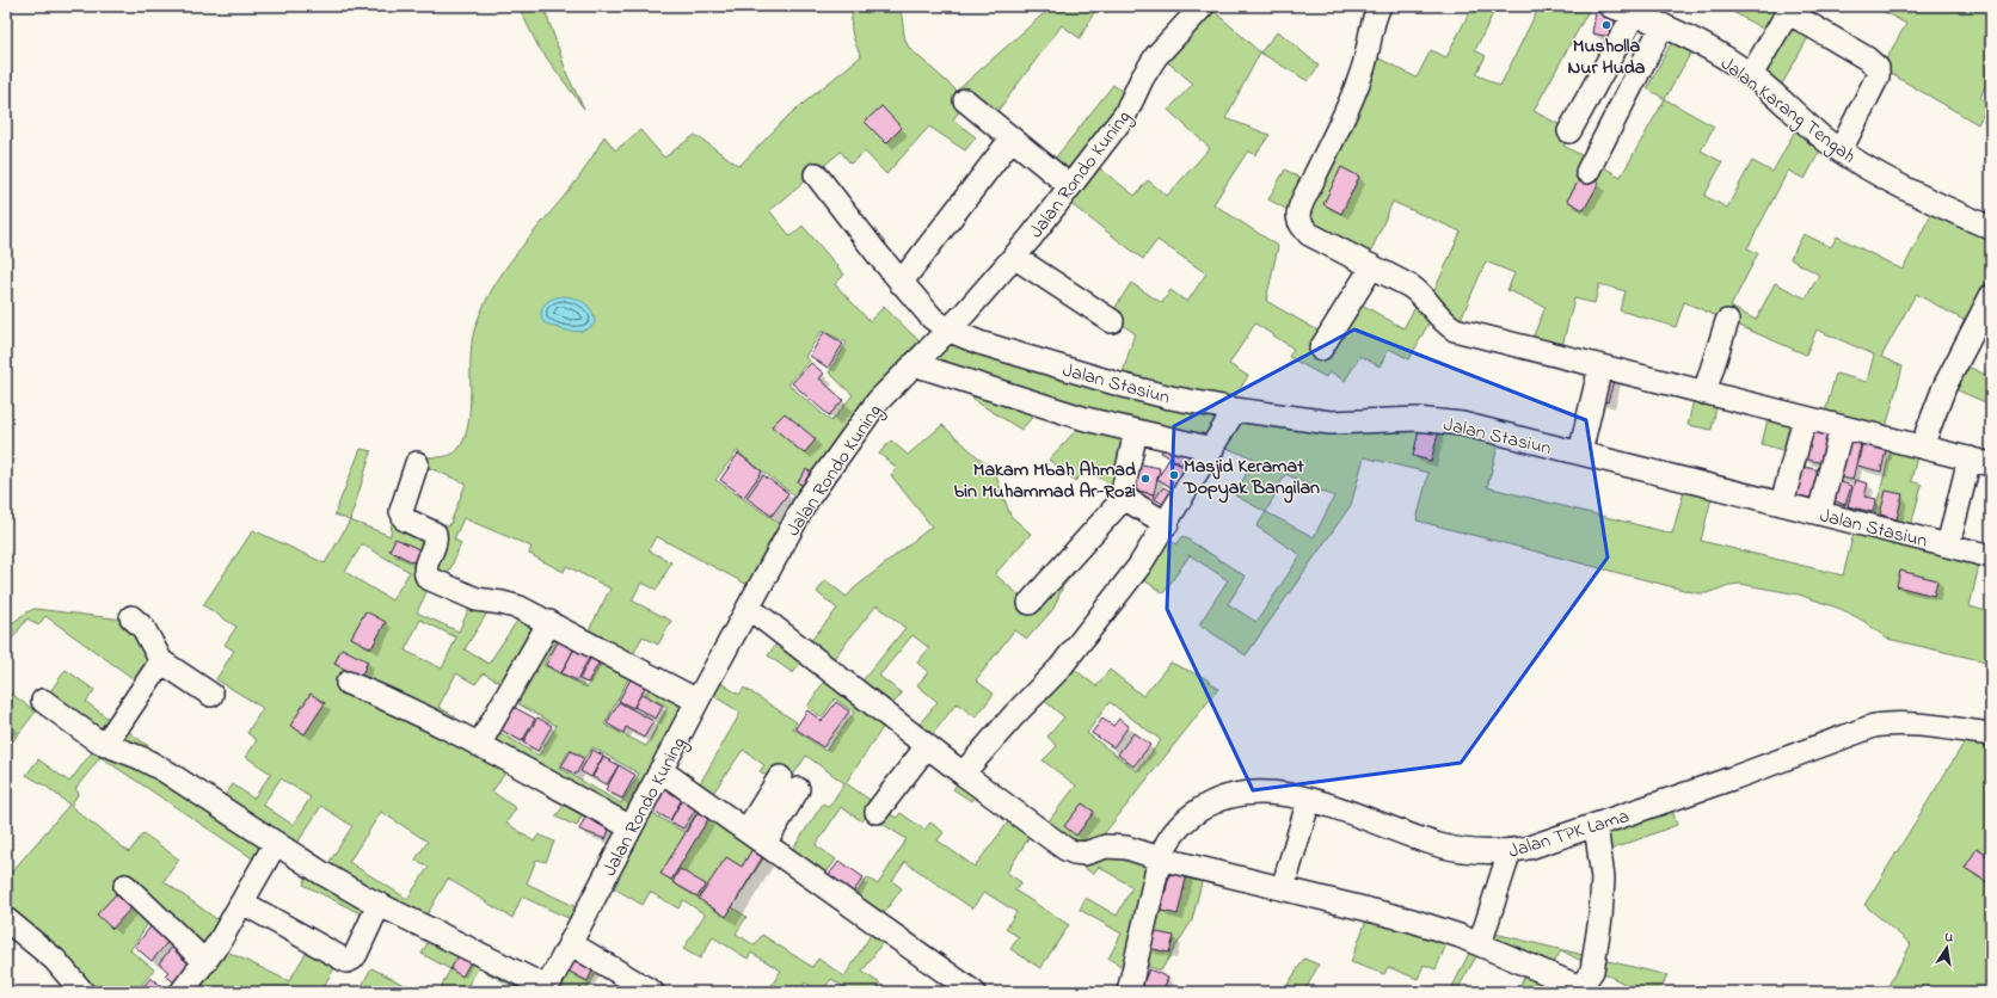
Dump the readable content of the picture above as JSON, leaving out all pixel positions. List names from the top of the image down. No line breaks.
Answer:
{"streets":{"street":["Jalan Karang Tengah","Jalan Rondo Kuning","Jalan Stasiun","Jalan TPK Lama"]},"crossings":[["Jalan Rondo Kuning","Jalan Stasiun"]],"places":["Musholla Nur Huda","Masjid Keramat Dopyak Bangilan","Makam Mbah Ahmad bin Muhammad Ar-Rozi"],"north":"top"}
